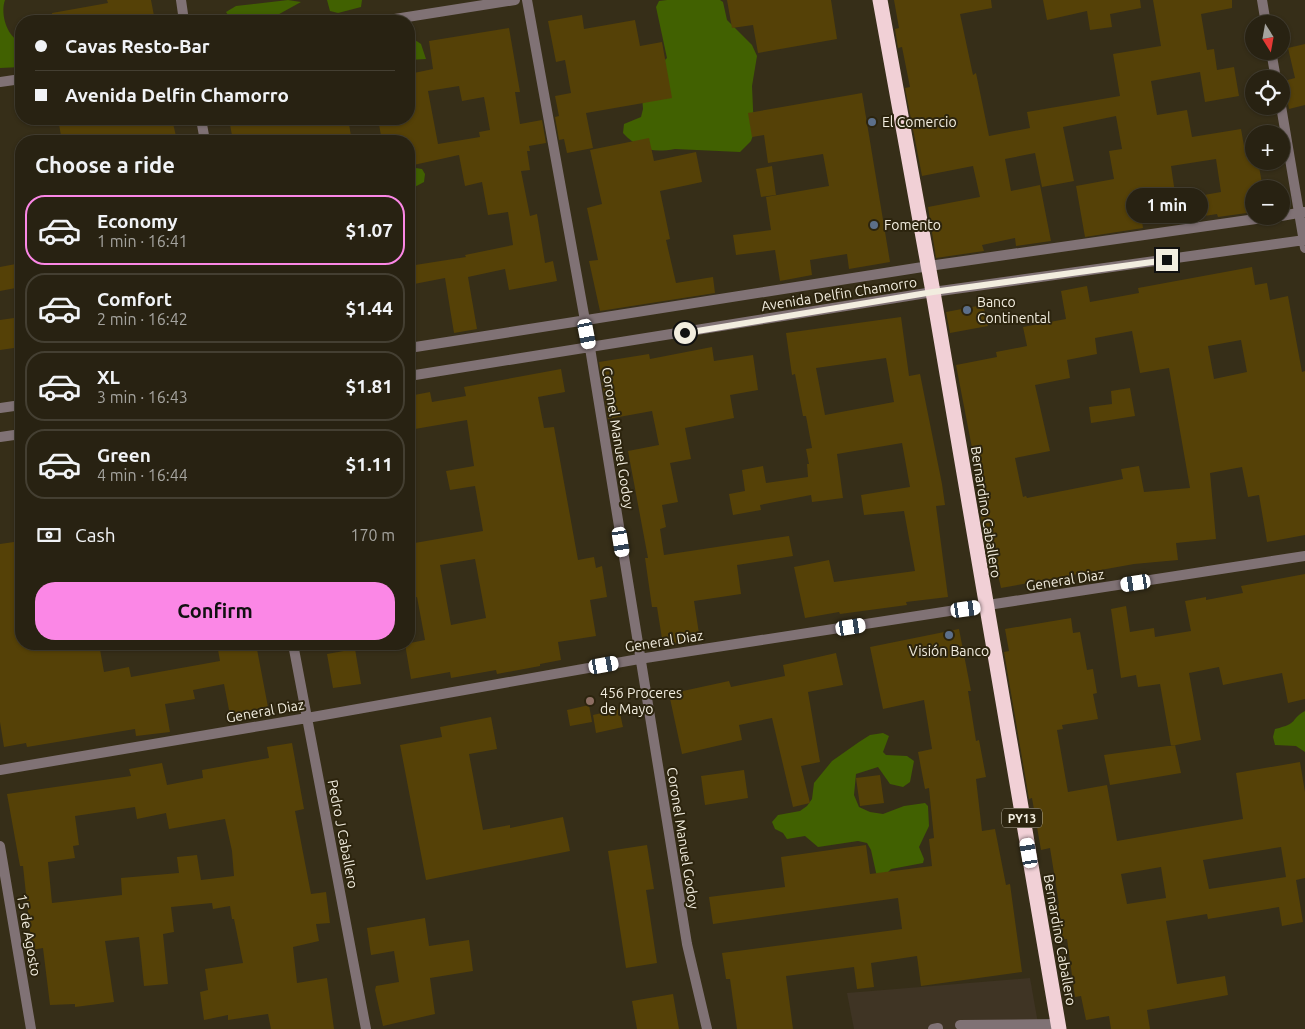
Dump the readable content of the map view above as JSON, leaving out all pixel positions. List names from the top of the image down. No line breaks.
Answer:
{"streets":{"highway":["Bernardino Caballero","PY13"],"street":["Avenida Delfin Chamorro","Coronel Manuel Godoy","General Diaz","Pedro J Caballero","15 de Agosto"]},"crossings":[["Avenida Delfin Chamorro","Coronel Manuel Godoy"],["Avenida Delfin Chamorro","Bernardino Caballero"],["Coronel Manuel Godoy","General Diaz"],["Bernardino Caballero","General Diaz"],["General Diaz","Pedro J Caballero"]],"places":["El Comercio","Fomento","Banco Continental","Visión Banco","456 Proceres de Mayo"],"north":"bottom","page":{"map_buttons":["+","−"],"banner":["Cavas Resto-Bar","Avenida Delfin Chamorro"],"heading":"Choose a ride","bubble":"1 min","list":[{"name":"Economy","note":"1 min · 16:41","value":"$1.07"},{"name":"Comfort","note":"2 min · 16:42","value":"$1.44"},{"name":"XL","note":"3 min · 16:43","value":"$1.81"},{"name":"Green","note":"4 min · 16:44","value":"$1.11"}],"pay":["Cash","170 m"],"buttons":"Confirm"}}
